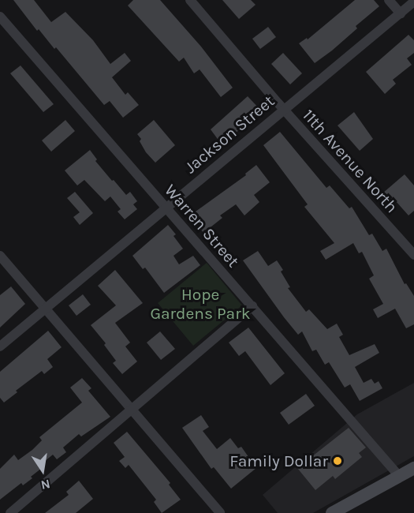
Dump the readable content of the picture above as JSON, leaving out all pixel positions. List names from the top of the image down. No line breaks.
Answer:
{"streets":{"street":["Jackson Street","11th Avenue North","Warren Street"]},"crossings":[["Jackson Street","11th Avenue North"],["Jackson Street","Warren Street"]],"parks":["Hope Gardens Park"],"places":["Family Dollar"],"north":"bottom"}
